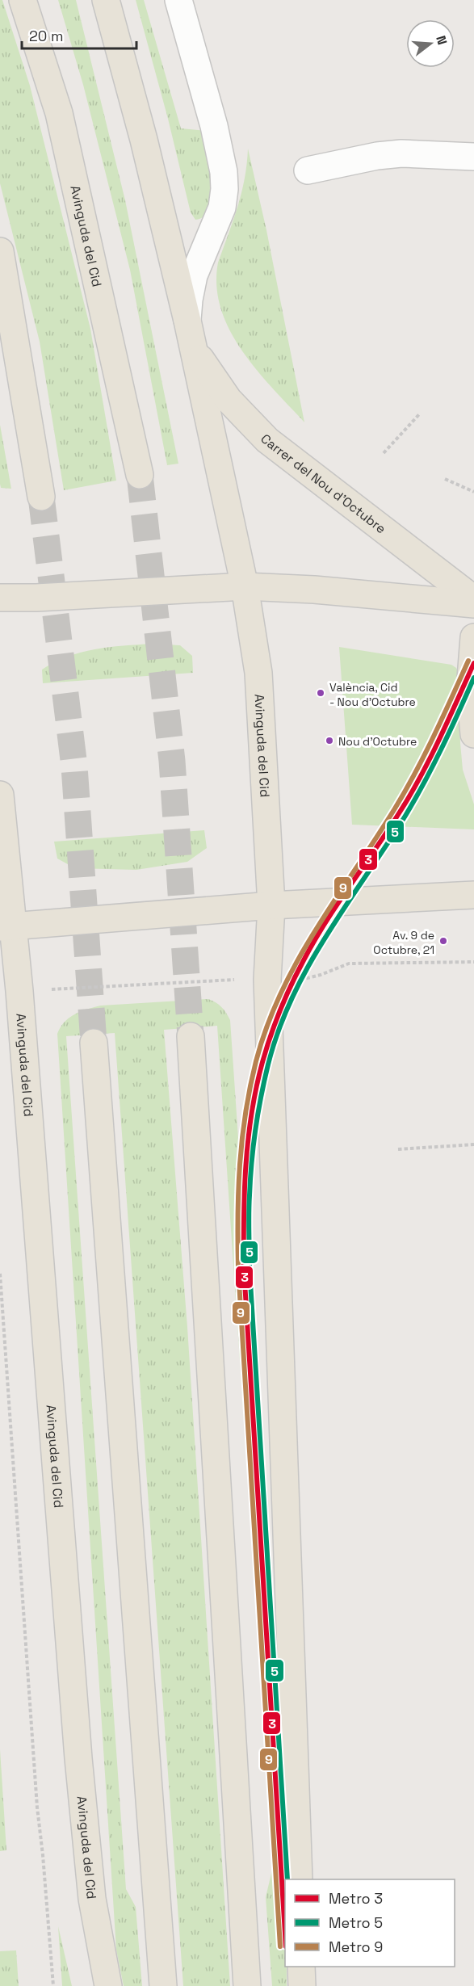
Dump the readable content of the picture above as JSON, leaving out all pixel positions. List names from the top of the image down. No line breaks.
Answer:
{"streets":{"main road":["Avinguda del Cid","Carrer del Nou d'Octubre"]},"crossings":[["Avinguda del Cid","Carrer del Nou d'Octubre"]],"places":["València, Cid - Nou d'Octubre","Nou d'Octubre","Av. 9 de Octubre, 21"],"lines":["metro line 9","metro line 3","metro line 5"],"legend":["Metro 3","Metro 5","Metro 9"],"scale_bar":"20 m","north":"right"}
